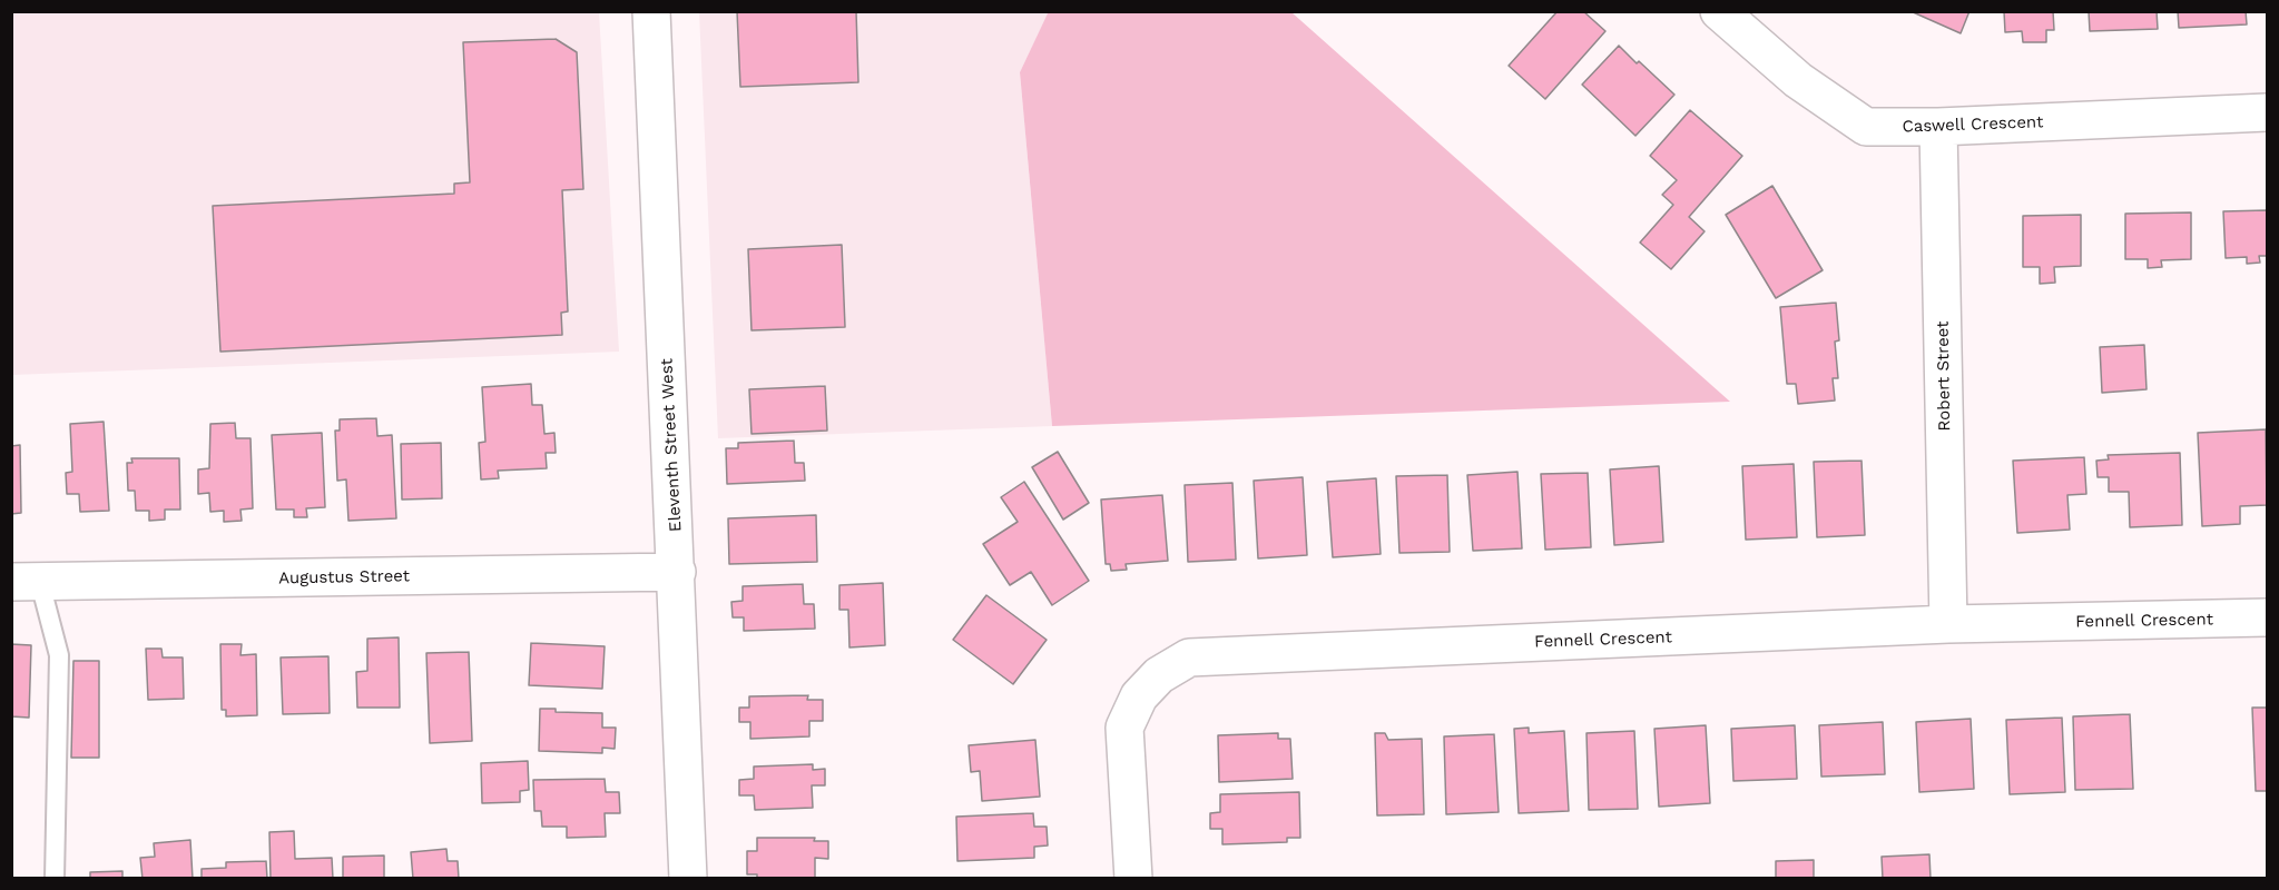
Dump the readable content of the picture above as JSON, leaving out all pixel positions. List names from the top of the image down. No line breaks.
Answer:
{"streets":{"street":["Caswell Crescent","Robert Street","Eleventh Street West","Augustus Street","Fennell Crescent"]},"crossings":[["Caswell Crescent","Robert Street"],["Robert Street","Fennell Crescent"],["Eleventh Street West","Augustus Street"]]}
